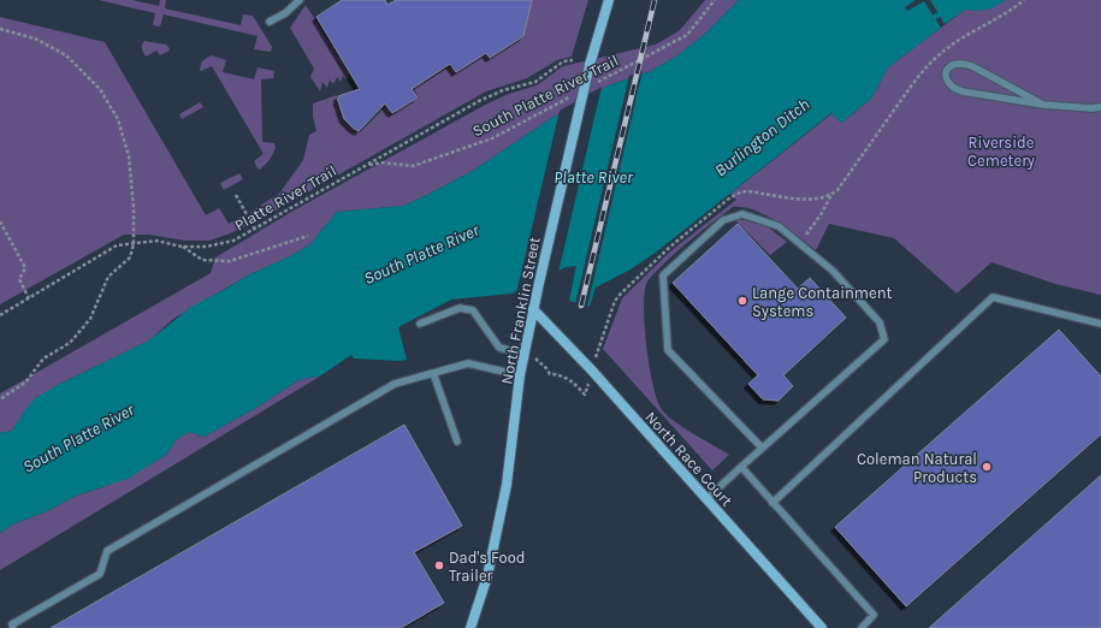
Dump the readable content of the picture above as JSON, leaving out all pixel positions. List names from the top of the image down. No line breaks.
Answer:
{"streets":{"street":["North Franklin Street","North Race Court"],"path":["South Platte River Trail","Platte River Trail"]},"crossings":[["South Platte River Trail","Platte River Trail"],["North Franklin Street","North Race Court"]],"water":["Burlington Ditch","Platte River","South Platte River"],"parks":["Riverside Cemetery"],"places":["Lange Containment Systems","Coleman Natural Products","Dad's Food Trailer"]}
